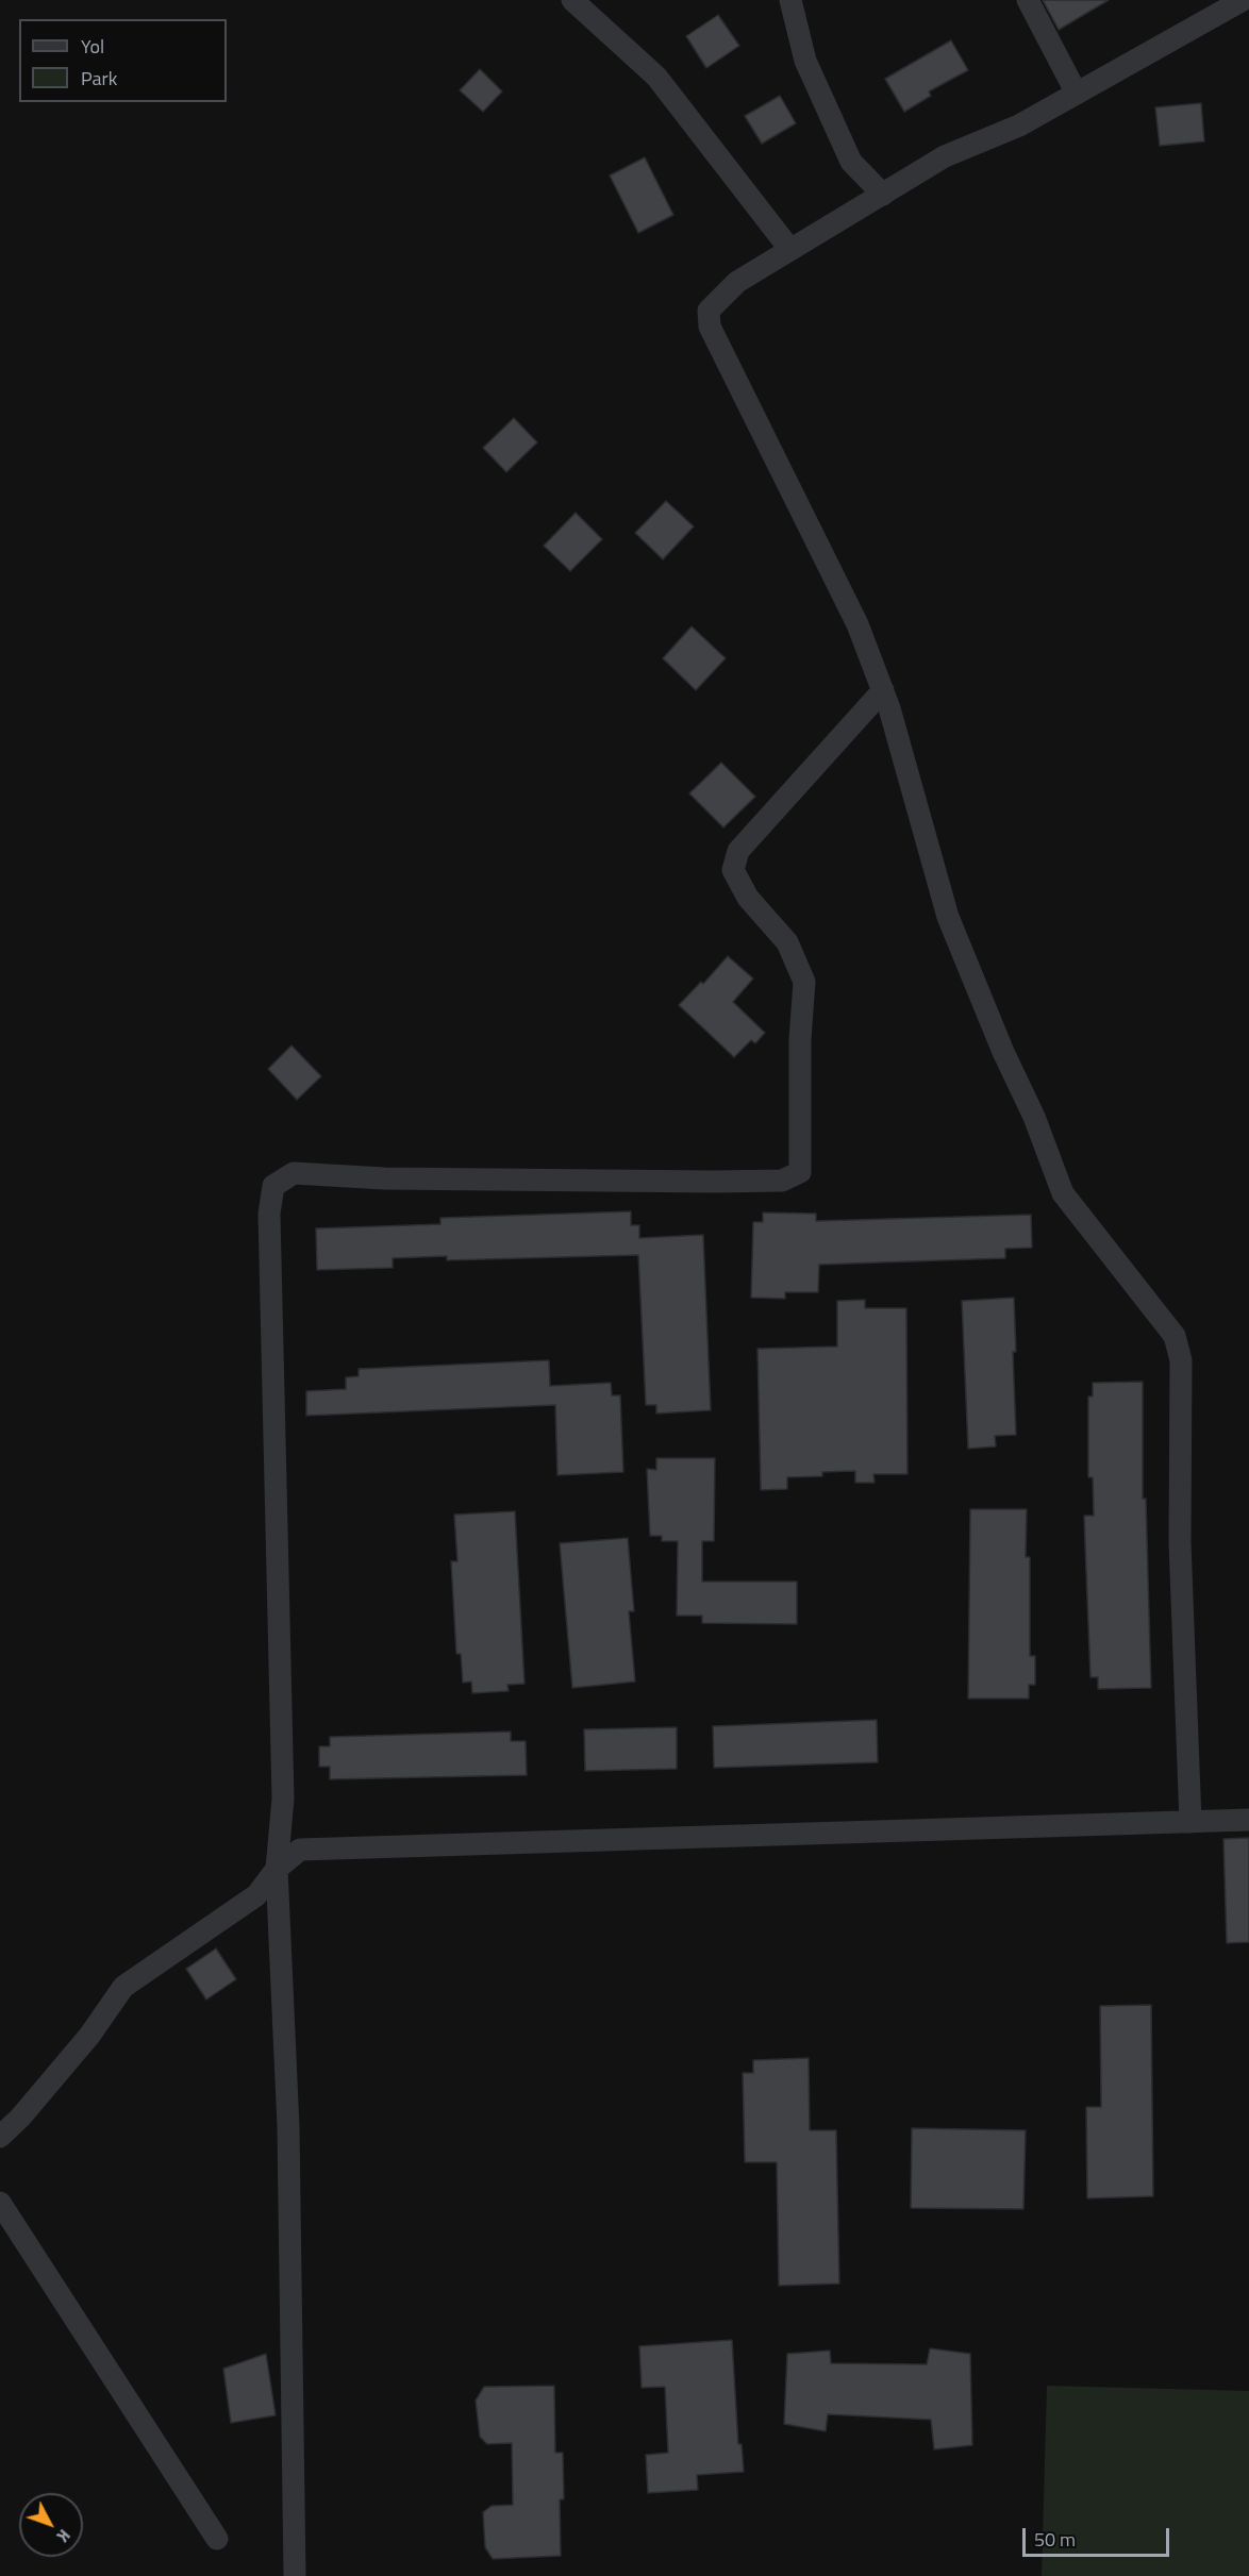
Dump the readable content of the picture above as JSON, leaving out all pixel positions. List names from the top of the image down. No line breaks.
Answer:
{"legend":["Yol","Park"],"scale_bar":"50 m","north":"bottom right"}
